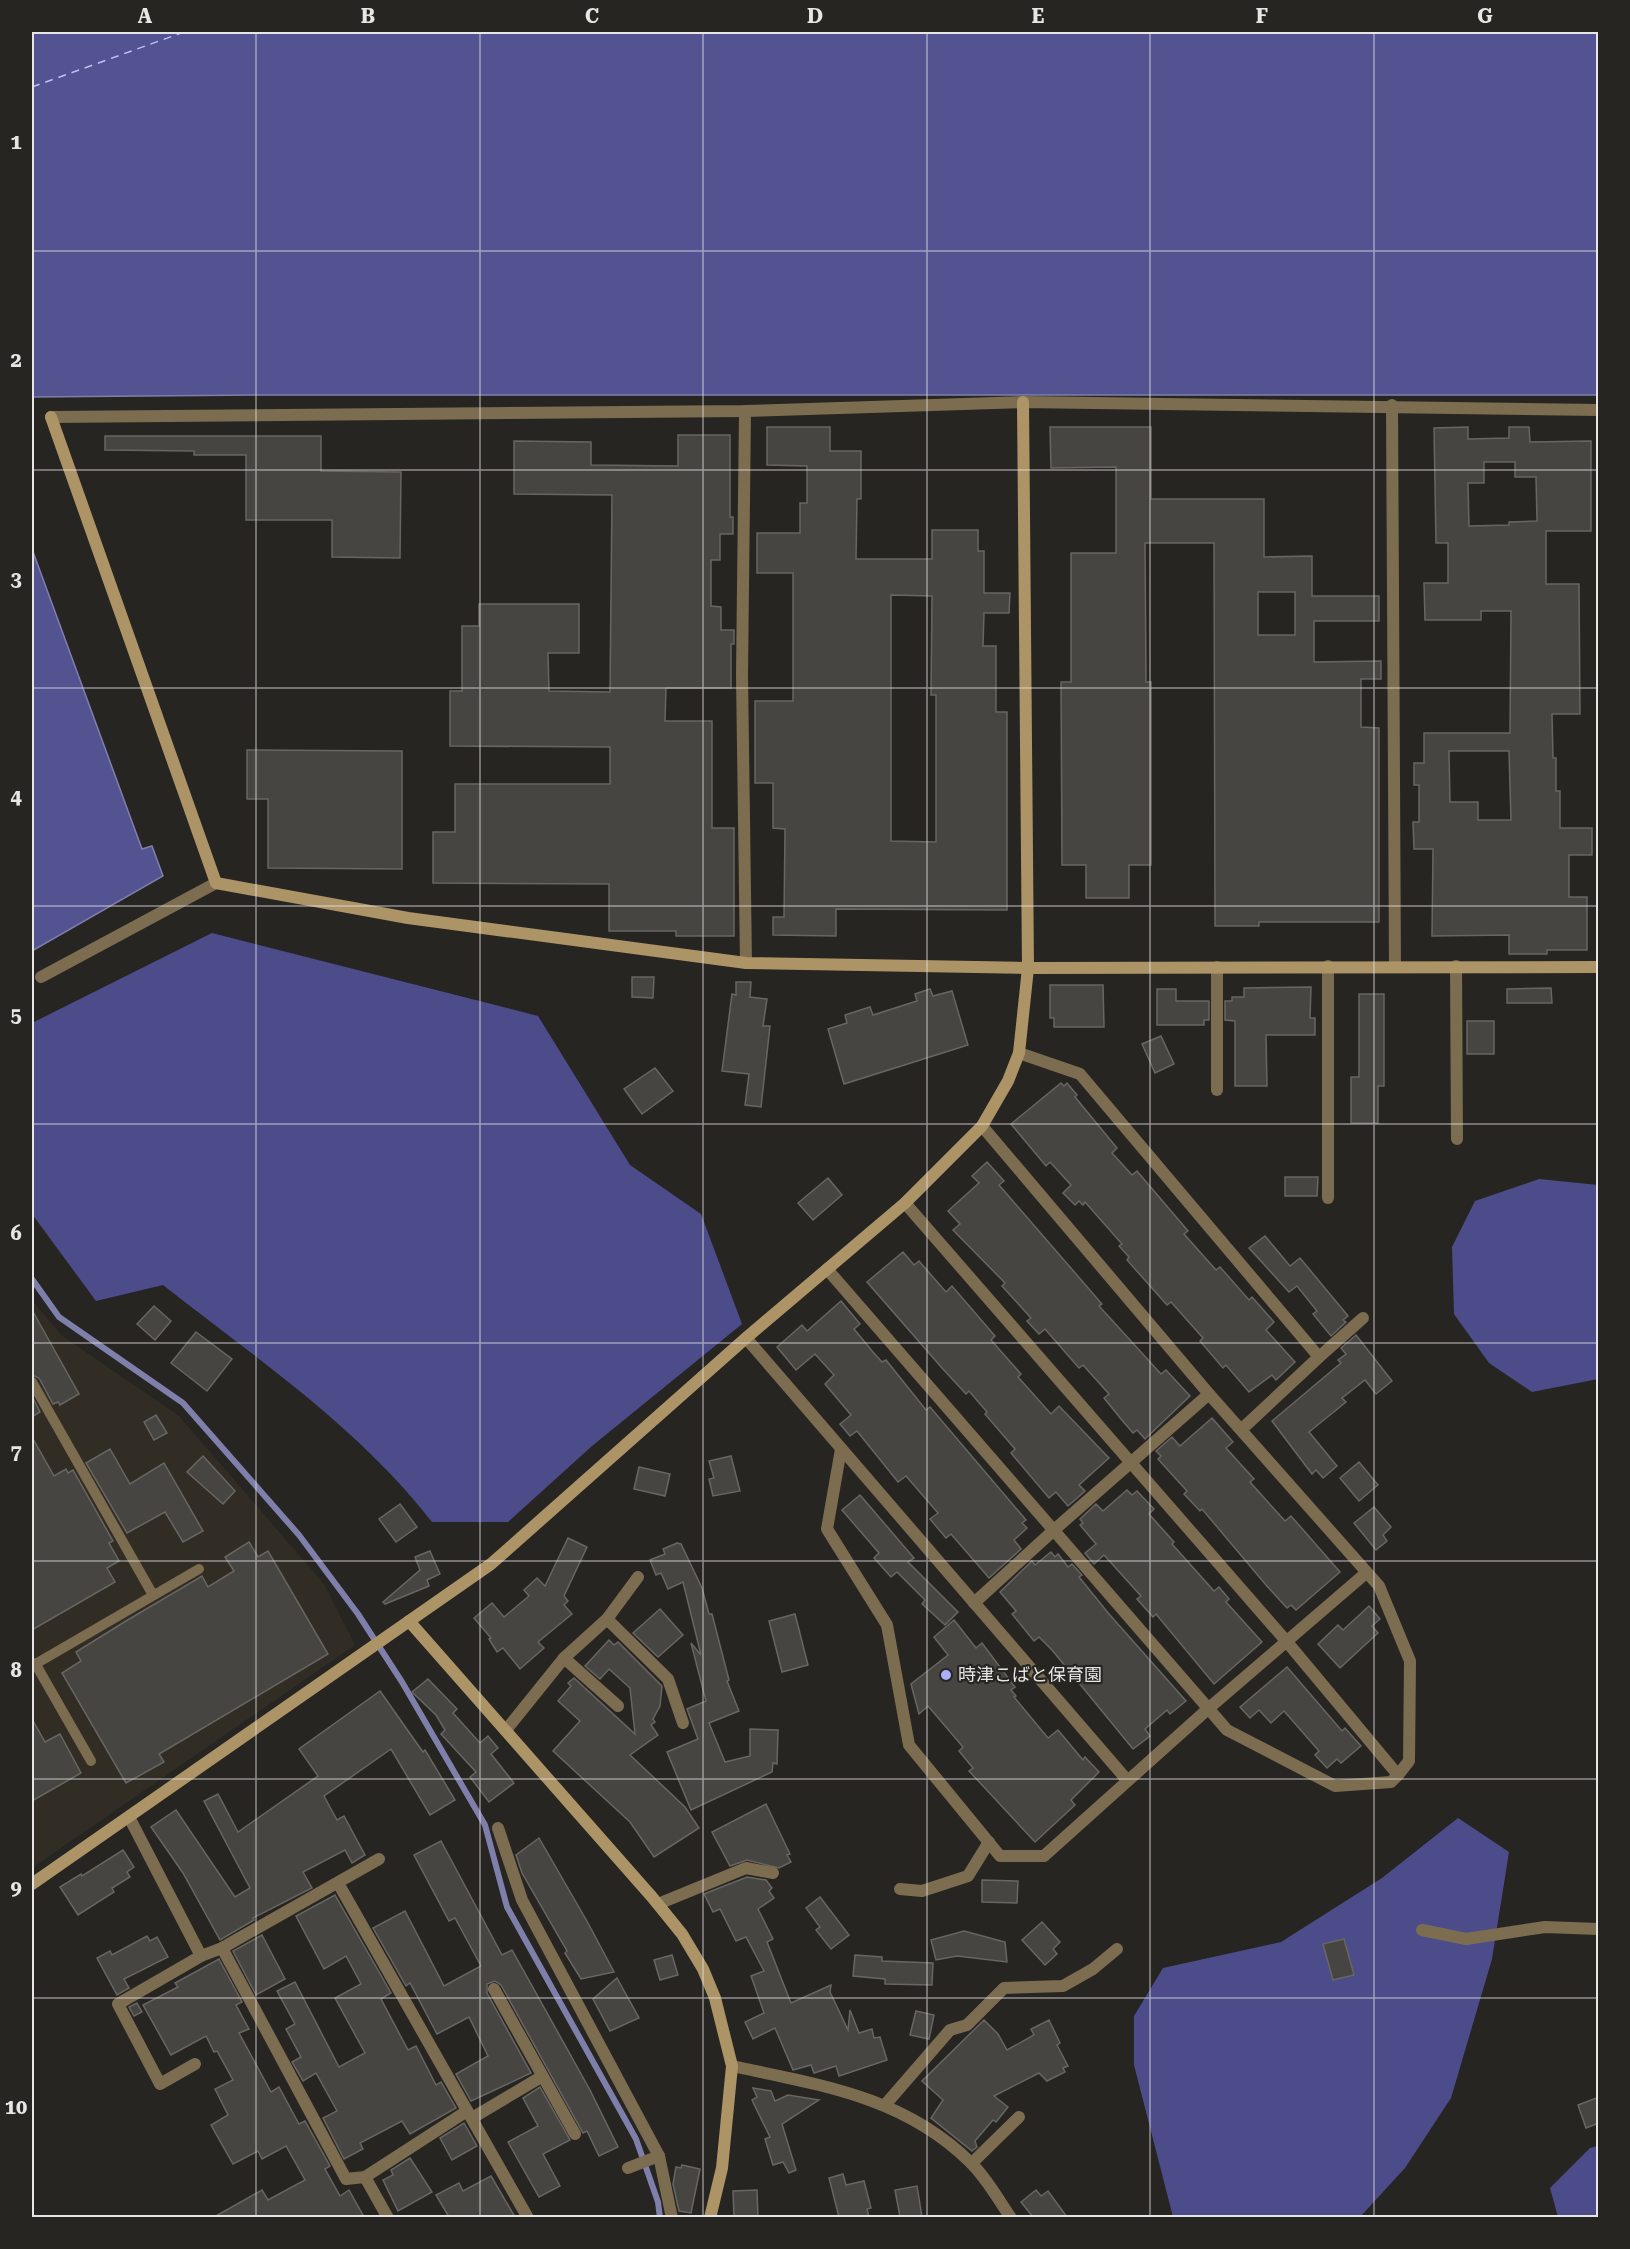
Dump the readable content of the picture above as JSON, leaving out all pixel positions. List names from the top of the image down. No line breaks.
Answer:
{"places":["時津こばと保育園"],"grid":{"columns":["A","B","C","D","E","F","G"],"rows":["1","2","3","4","5","6","7","8","9","10"]}}
